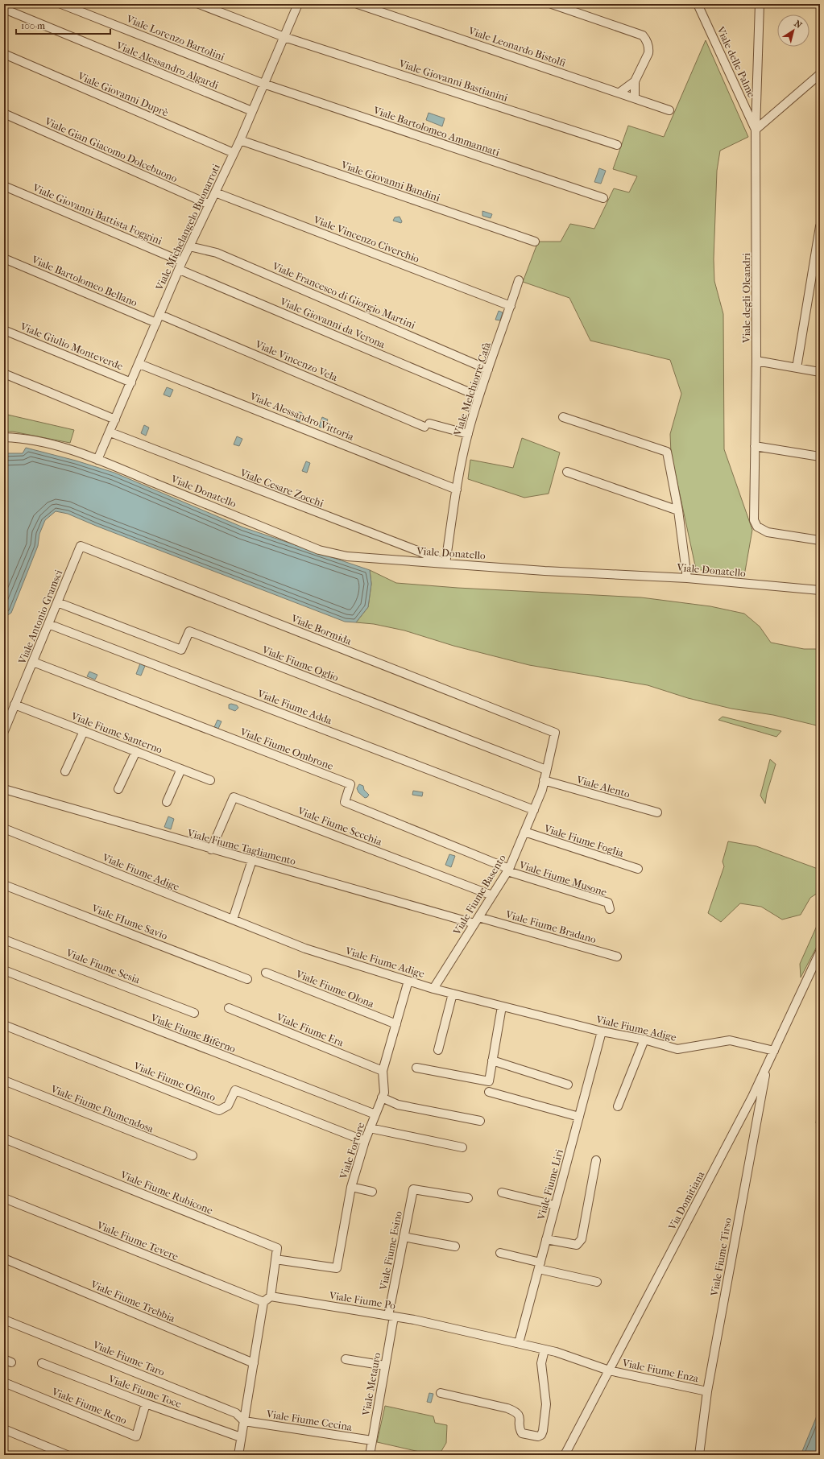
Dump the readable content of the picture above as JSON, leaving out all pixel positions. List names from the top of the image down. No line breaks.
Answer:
{"streets":{"street":["Viale Lorenzo Bartolini","Viale Leonardo Bistolfi","Viale delle Palme","Viale Alessandro Algardi","Viale Giovanni Bastianini","Viale Giovanni Duprè","Viale Bartolomeo Ammannati","Viale Gian Giacomo Dolcebuono","Viale Giovanni Bandini","Viale Giovanni Battista Foggini","Viale Michelangelo Buonarroti","Viale Vincenzo Civerchio","Viale Bartolomeo Bellano","Viale Francesco di Giorgio Martini","Viale degli Oleandri","Viale Giovanni da Verona","Viale Giulio Monteverde","Viale Vincenzo Vela","Viale Melchiorre Cafà","Viale Alessandro Vittoria","Viale Cesare Zocchi","Viale Donatello","Viale Antonio Gramsci","Viale Bormida","Viale Fiume Oglio","Viale Fiume Adda","Viale Fiume Santerno","Viale Fiume Ombrone","Viale Alento","Viale Fiume Secchia","Viale Fiume Foglia","Viale Fiume Tagliamento","Viale Fiume Adige","Viale Fiume Musone","Viale Fiume Basento","Viale FIume Savio","Viale Fiume Bradano","Viale Fiume Sesia","Viale Fiume Olona","Viale Fiume Era","Viale Fiume Biferno","Viale Fiume Ofanto","Viale Fiume Flumendosa","Viale Fortore","Viale Fiume Liri","Viale Fiume Rubicone","Via Domitiana","Viale Fiume Tevere","Viale Fiume Esino","Viale Fiume Tirso","Viale Fiume Po","Viale Fiume Trebbia","Viale Fiume Taro","Viale Fiume Enza","Viale Metauro","Viale Fiume Toce","Viale Fiume Reno","Viale Fiume Cecina"]},"crossings":[["Viale Lorenzo Bartolini","Viale Bartolomeo Ammannati"],["Viale Lorenzo Bartolini","Viale Michelangelo Buonarroti"],["Viale delle Palme","Viale degli Oleandri"],["Viale Alessandro Algardi","Viale Michelangelo Buonarroti"],["Viale Giovanni Bastianini","Viale Michelangelo Buonarroti"],["Viale Giovanni Duprè","Viale Michelangelo Buonarroti"],["Viale Bartolomeo Ammannati","Viale Michelangelo Buonarroti"],["Viale Gian Giacomo Dolcebuono","Viale Michelangelo Buonarroti"],["Viale Giovanni Bandini","Viale Michelangelo Buonarroti"],["Viale Giovanni Battista Foggini","Viale Michelangelo Buonarroti"],["Viale Giovanni Battista Foggini","Viale Giovanni da Verona"],["Viale Michelangelo Buonarroti","Viale Vincenzo Civerchio"],["Viale Michelangelo Buonarroti","Viale Bartolomeo Bellano"],["Viale Michelangelo Buonarroti","Viale Francesco di Giorgio Martini"],["Viale Michelangelo Buonarroti","Viale Giovanni da Verona"],["Viale Michelangelo Buonarroti","Viale Giulio Monteverde"],["Viale Michelangelo Buonarroti","Viale Vincenzo Vela"],["Viale Michelangelo Buonarroti","Viale Alessandro Vittoria"],["Viale Michelangelo Buonarroti","Viale Cesare Zocchi"],["Viale Michelangelo Buonarroti","Viale Donatello"],["Viale Vincenzo Civerchio","Viale Melchiorre Cafà"],["Viale Francesco di Giorgio Martini","Viale Melchiorre Cafà"],["Viale Giovanni da Verona","Viale Melchiorre Cafà"],["Viale Vincenzo Vela","Viale Melchiorre Cafà"],["Viale Melchiorre Cafà","Viale Alessandro Vittoria"],["Viale Melchiorre Cafà","Viale Cesare Zocchi"],["Viale Melchiorre Cafà","Viale Donatello"],["Viale Cesare Zocchi","Viale Donatello"],["Viale Antonio Gramsci","Viale Bormida"],["Viale Antonio Gramsci","Viale Fiume Oglio"],["Viale Antonio Gramsci","Viale Fiume Adda"],["Viale Antonio Gramsci","Viale Fiume Santerno"],["Viale Antonio Gramsci","Viale Fiume Ombrone"],["Viale Bormida","Viale Fiume Basento"],["Viale Fiume Oglio","Viale Fiume Basento"],["Viale Fiume Adda","Viale Fiume Basento"],["Viale Fiume Ombrone","Viale Fiume Musone"],["Viale Fiume Ombrone","Viale Fiume Basento"],["Viale Alento","Viale Fiume Basento"],["Viale Fiume Secchia","Viale Fiume Tagliamento"],["Viale Fiume Secchia","Viale Fiume Basento"],["Viale Fiume Foglia","Viale Fiume Basento"],["Viale Fiume Tagliamento","Viale Fiume Basento"],["Viale Fiume Tagliamento","Viale Fiume Bradano"],["Viale Fiume Adige","Viale Fiume Basento"],["Viale Fiume Adige","Viale Fortore"],["Viale Fiume Adige","Viale Fiume Liri"],["Viale Fiume Adige","Via Domitiana"],["Viale Fiume Musone","Viale Fiume Basento"],["Viale Fiume Basento","Viale Fiume Bradano"],["Viale Fiume Olona","Viale Fortore"],["Viale Fiume Era","Viale Fortore"],["Viale Fiume Biferno","Viale Fortore"],["Viale Fiume Ofanto","Viale Fortore"],["Viale Fortore","Viale Fiume Rubicone"],["Viale Fiume Liri","Viale Fiume Po"],["Viale Fiume Rubicone","Viale Fiume Po"],["Via Domitiana","Viale Fiume Tirso"],["Via Domitiana","Viale Fiume Po"],["Via Domitiana","Viale Fiume Enza"],["Viale Fiume Esino","Viale Fiume Po"],["Viale Fiume Esino","Viale Metauro"],["Viale Fiume Tirso","Viale Fiume Enza"],["Viale Fiume Po","Viale Fiume Enza"],["Viale Fiume Po","Viale Metauro"],["Viale Fiume Taro","Viale Fiume Cecina"],["Viale Metauro","Viale Fiume Cecina"],["Viale Fiume Toce","Viale Fiume Reno"]],"scale_bar":"100 m","north":"top right"}
